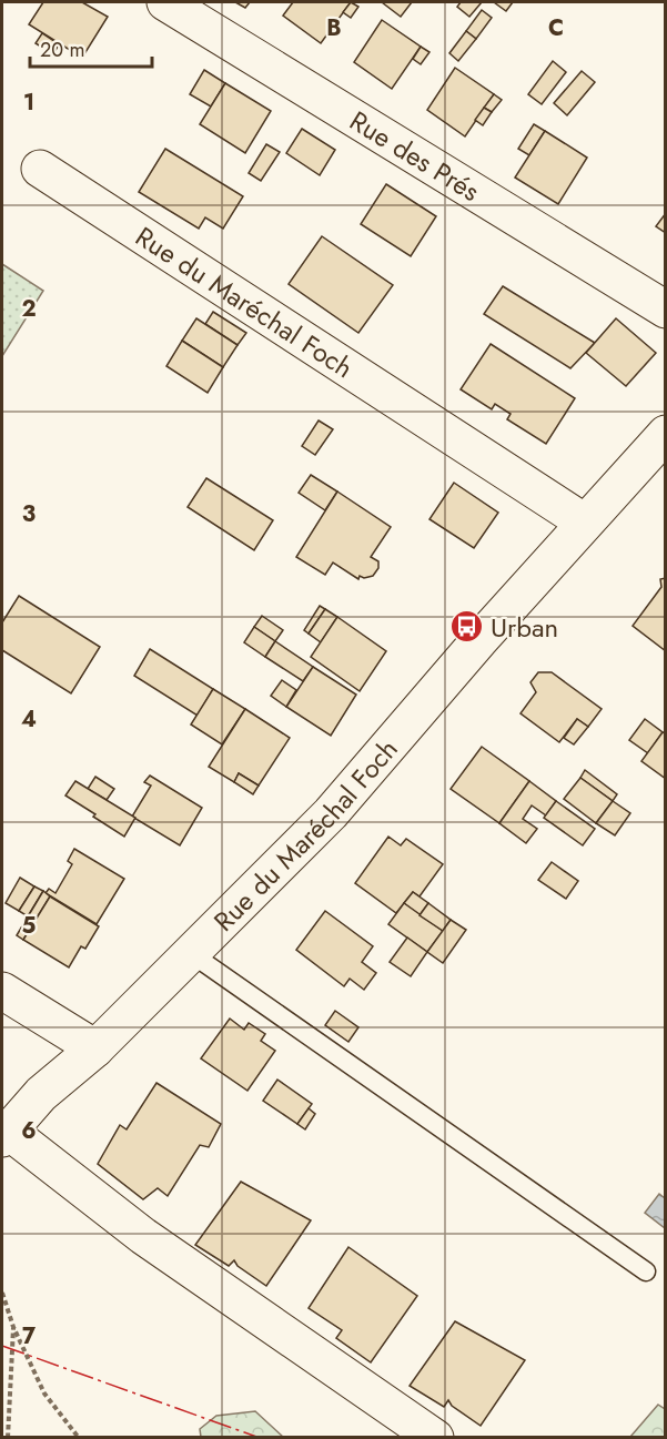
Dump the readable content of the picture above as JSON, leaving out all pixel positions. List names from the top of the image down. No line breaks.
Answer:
{"streets":{"street":["Rue des Prés","Rue du Maréchal Foch"]},"places":{"bus stop":["Urban"]},"scale_bar":"20 m","grid":{"columns":["B","C"],"rows":["1","2","3","4","5","6","7"]}}
